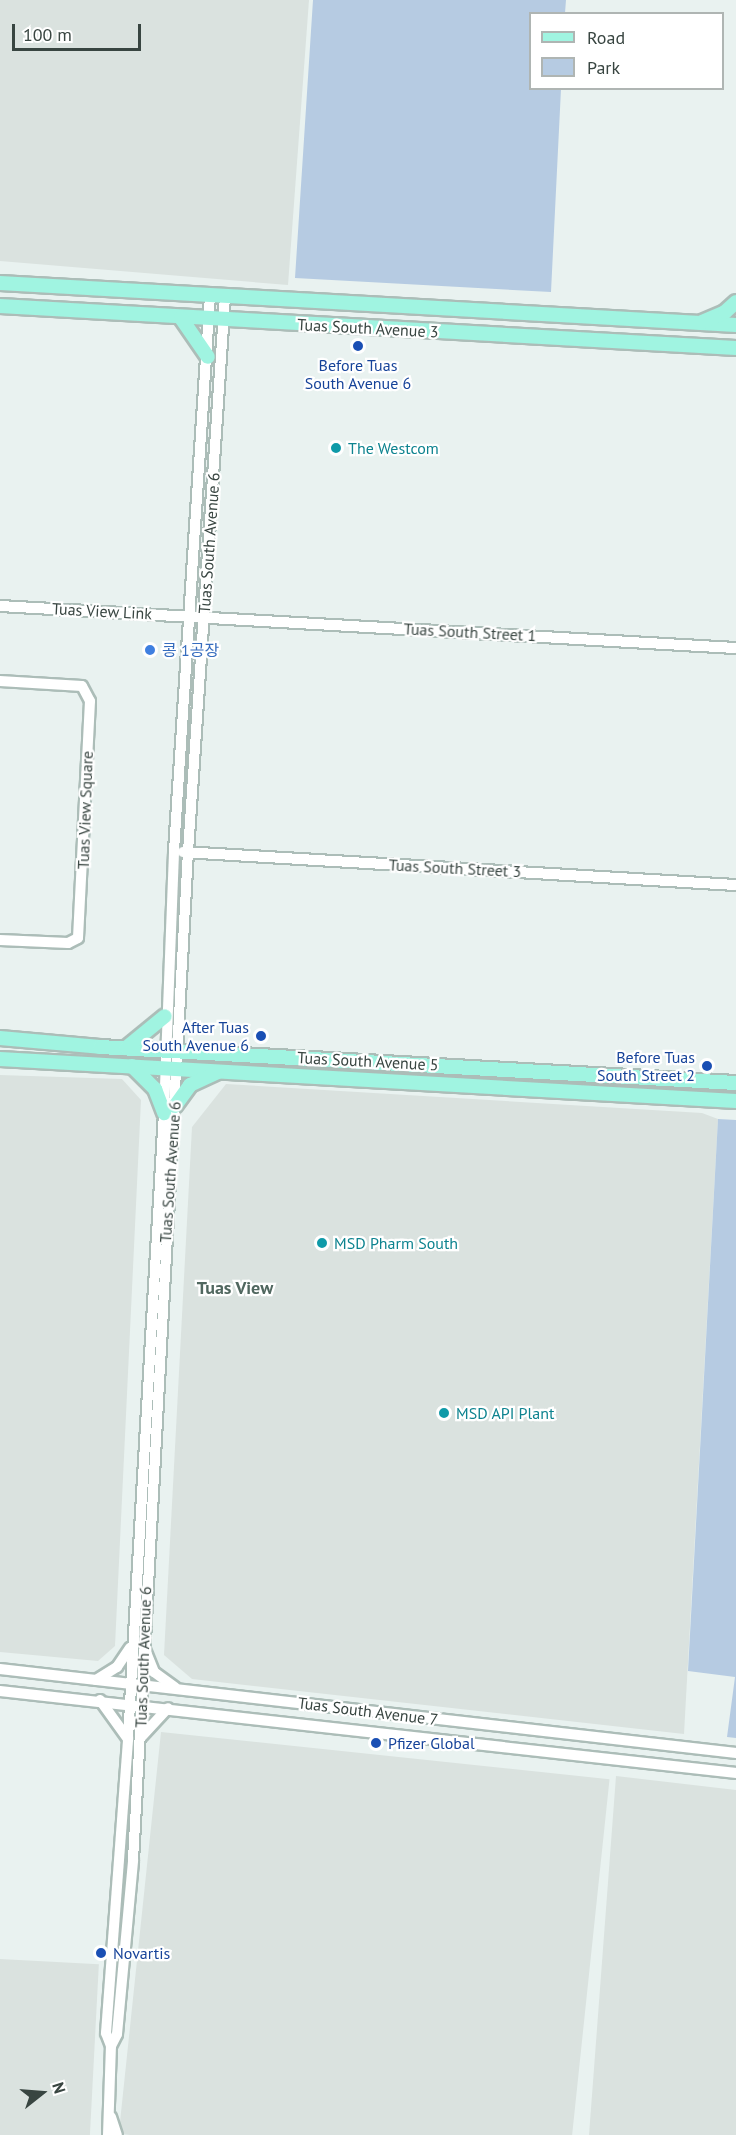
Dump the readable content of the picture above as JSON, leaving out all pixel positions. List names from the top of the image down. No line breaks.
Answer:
{"streets":{"main road":["Tuas South Avenue 3","Tuas South Avenue 5"],"street":["Tuas South Avenue 6","Tuas View Link","Tuas South Street 1","Tuas View Square","Tuas South Street 3","Tuas South Avenue 7"]},"crossings":[["Tuas South Avenue 3","Tuas South Avenue 6"],["Tuas South Avenue 6","Tuas View Link"],["Tuas South Avenue 6","Tuas South Street 1"],["Tuas South Avenue 6","Tuas South Street 3"],["Tuas South Avenue 6","Tuas South Avenue 5"],["Tuas South Avenue 6","Tuas South Avenue 7"],["Tuas View Link","Tuas South Street 1"]],"districts":["Tuas View"],"places":["Before Tuas South Avenue 6","The Westcom","콩 1공장","After Tuas South Avenue 6","Before Tuas South Street 2","MSD Pharm South","MSD API Plant","Pfizer Global","Novartis"],"legend":["Road","Park"],"scale_bar":"100 m","north":"right"}
